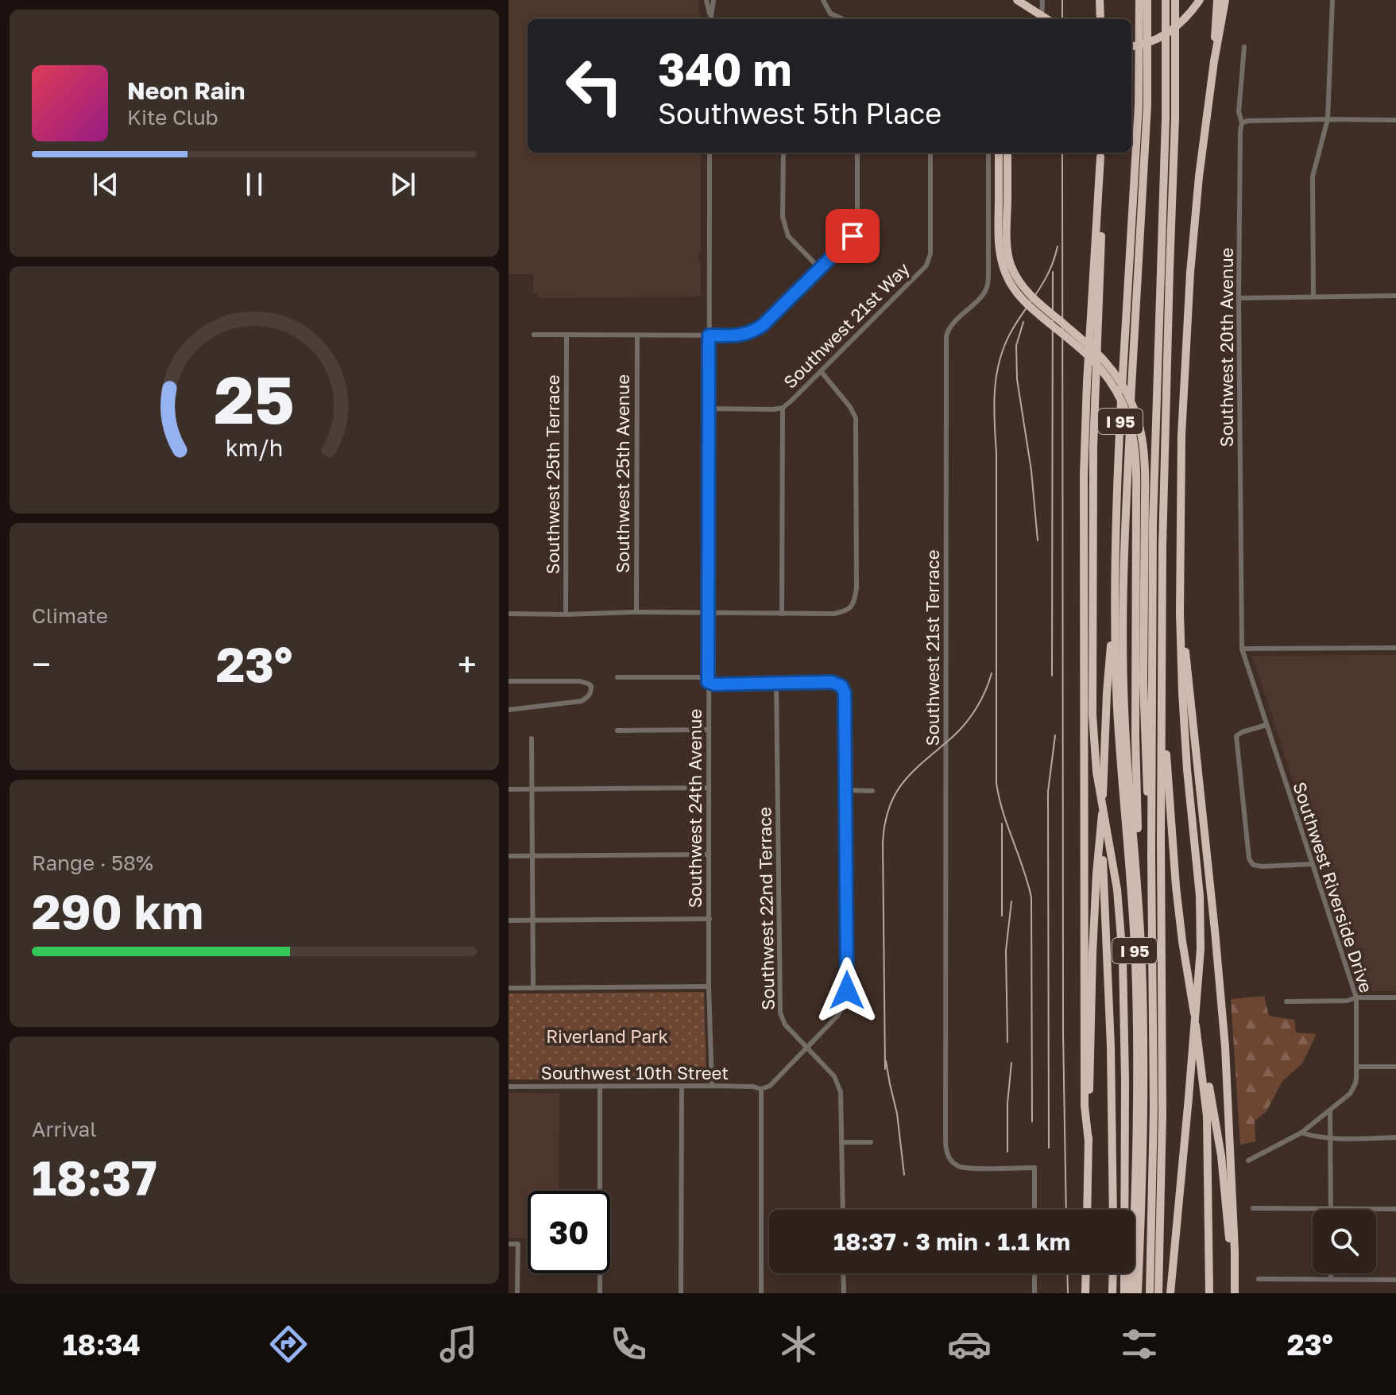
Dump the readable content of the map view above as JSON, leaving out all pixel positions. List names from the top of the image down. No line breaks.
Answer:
{"streets":{"highway":["I 95"],"street":["Southwest 21st Way","Southwest 20th Avenue","Southwest 25th Avenue","Southwest 25th Terrace","Southwest 21st Terrace","Southwest 24th Avenue","Southwest Riverside Drive","Southwest 22nd Terrace","Southwest 10th Street"]},"crossings":[["Southwest 21st Way","Southwest 24th Avenue"],["Southwest 20th Avenue","Southwest Riverside Drive"],["Southwest 24th Avenue","Southwest 10th Street"]],"parks":["Riverland Park"],"page":{"turn":["340 m","Southwest 5th Place"],"song":["Neon Rain","Kite Club"],"tile":["Climate",["Range · 58%","290 km"],["Arrival","18:37"]],"heat":["−","23°","+"],"limit":"30","trip":"18:37 · 3 min · 1.1 km","tabs":["18:34","23°"],"gauge":["25","km/h"]}}
